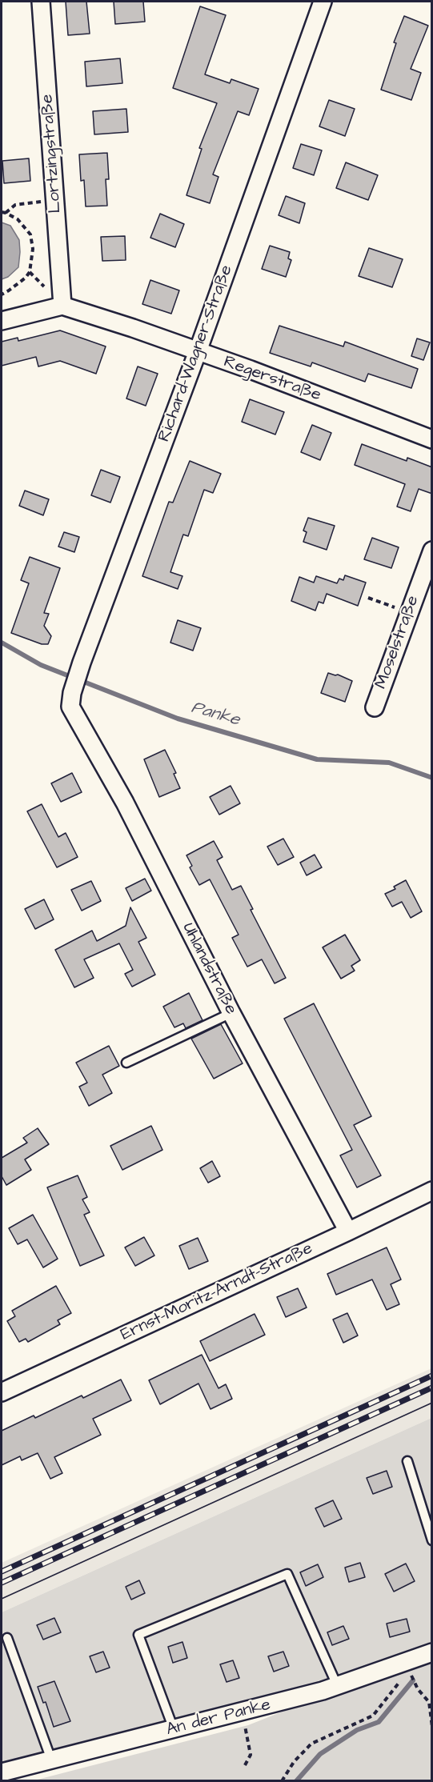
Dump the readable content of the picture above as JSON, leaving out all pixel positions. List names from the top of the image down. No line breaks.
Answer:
{"streets":{"street":["Lortzingstraße","Richard-Wagner-Straße","Regerstraße","Moselstraße","Uhlandstraße","Ernst-Moritz-Arndt-Straße","An der Panke"]},"crossings":[["Lortzingstraße","Regerstraße"],["Richard-Wagner-Straße","Regerstraße"],["Richard-Wagner-Straße","Uhlandstraße"],["Uhlandstraße","Ernst-Moritz-Arndt-Straße"]],"water":["Panke"]}
